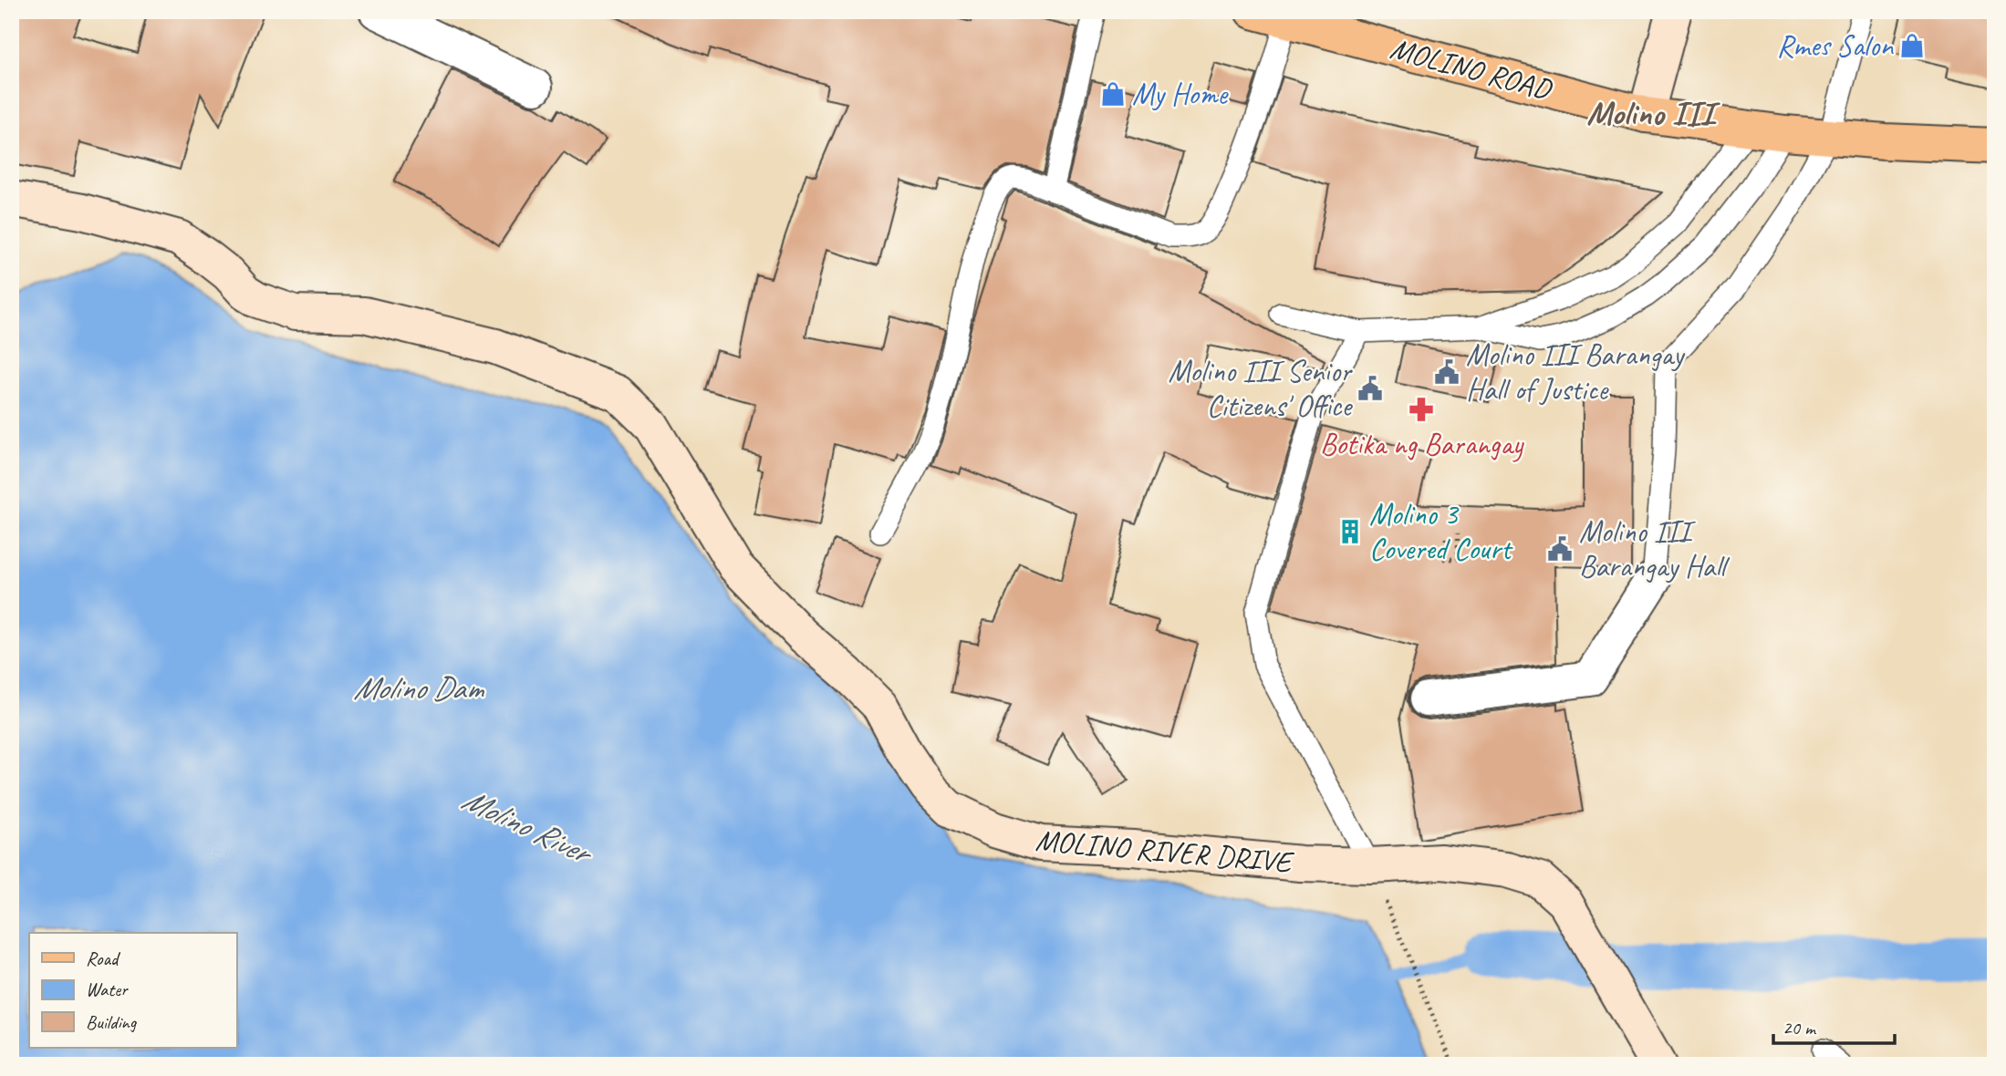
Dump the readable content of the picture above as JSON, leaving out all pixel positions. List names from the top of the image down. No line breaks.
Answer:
{"streets":{"main road":["MOLINO ROAD"],"street":["MOLINO RIVER DRIVE"]},"districts":["Molino III"],"water":["Molino Dam","Molino River"],"places":{"shop":["Rmes Salon","My Home"],"public building":["Molino III Barangay Hall of Justice","Molino III Senior Citizens' Office","Molino III Barangay Hall"],"pharmacy":["Botika ng Barangay"],"building":["Molino 3 Covered Court"]},"legend":["Road","Water","Building"],"scale_bar":"20 m"}
